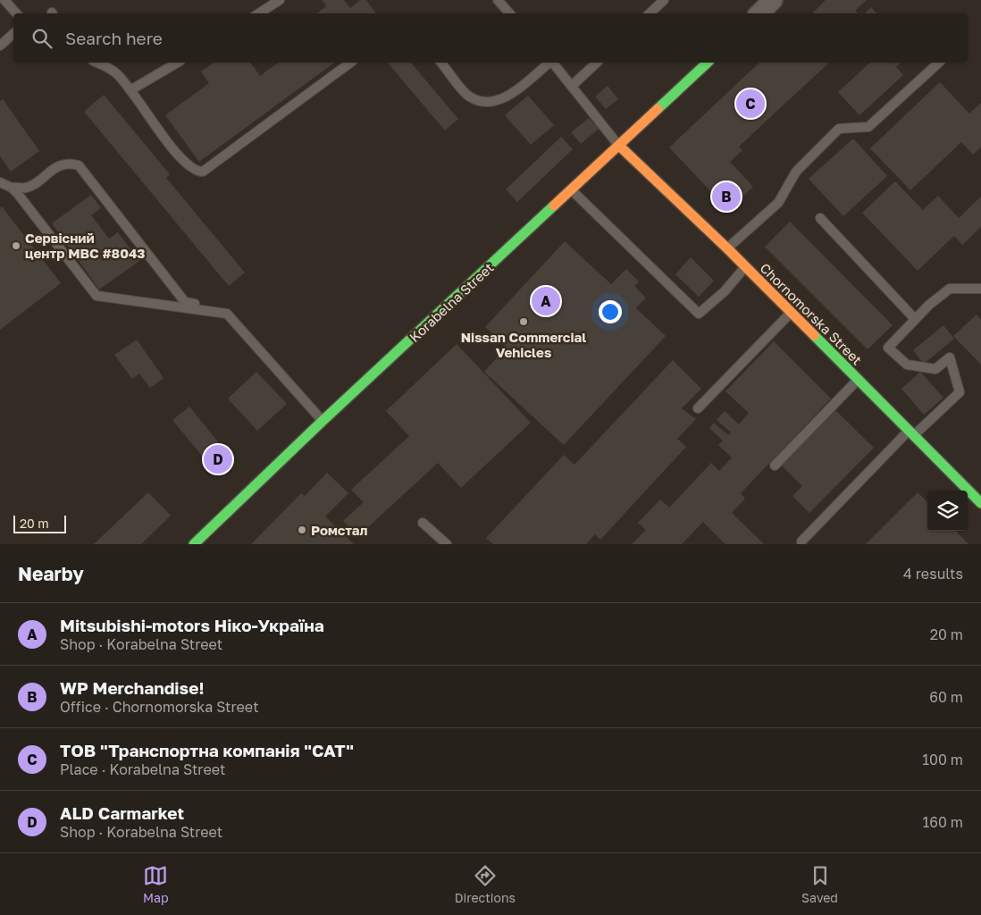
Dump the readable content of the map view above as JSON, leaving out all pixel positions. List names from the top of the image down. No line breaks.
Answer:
{"streets":{"street":["Korabelna Street","Chornomorska Street"]},"crossings":[["Korabelna Street","Chornomorska Street"]],"places":["Сервісний центр МВС #8043","Nissan Commercial Vehicles","Ромстал"],"scale_bar":"20 m","page":{"search":"Search here","pins":["C","B","A","D"],"scale":"20 m","heading":["Nearby","4 results"],"list":[{"mark":"A","name":"Mitsubishi-motors Ніко-Україна","note":"Shop · Korabelna Street","value":"20 m"},{"mark":"B","name":"WP Merchandise!","note":"Office · Chornomorska Street","value":"60 m"},{"mark":"C","name":"ТОВ \"Транспортна компанія \"САТ\"","note":"Place · Korabelna Street","value":"100 m"},{"mark":"D","name":"ALD Carmarket","note":"Shop · Korabelna Street","value":"160 m"}],"nav":["Map","Directions","Saved"]}}
